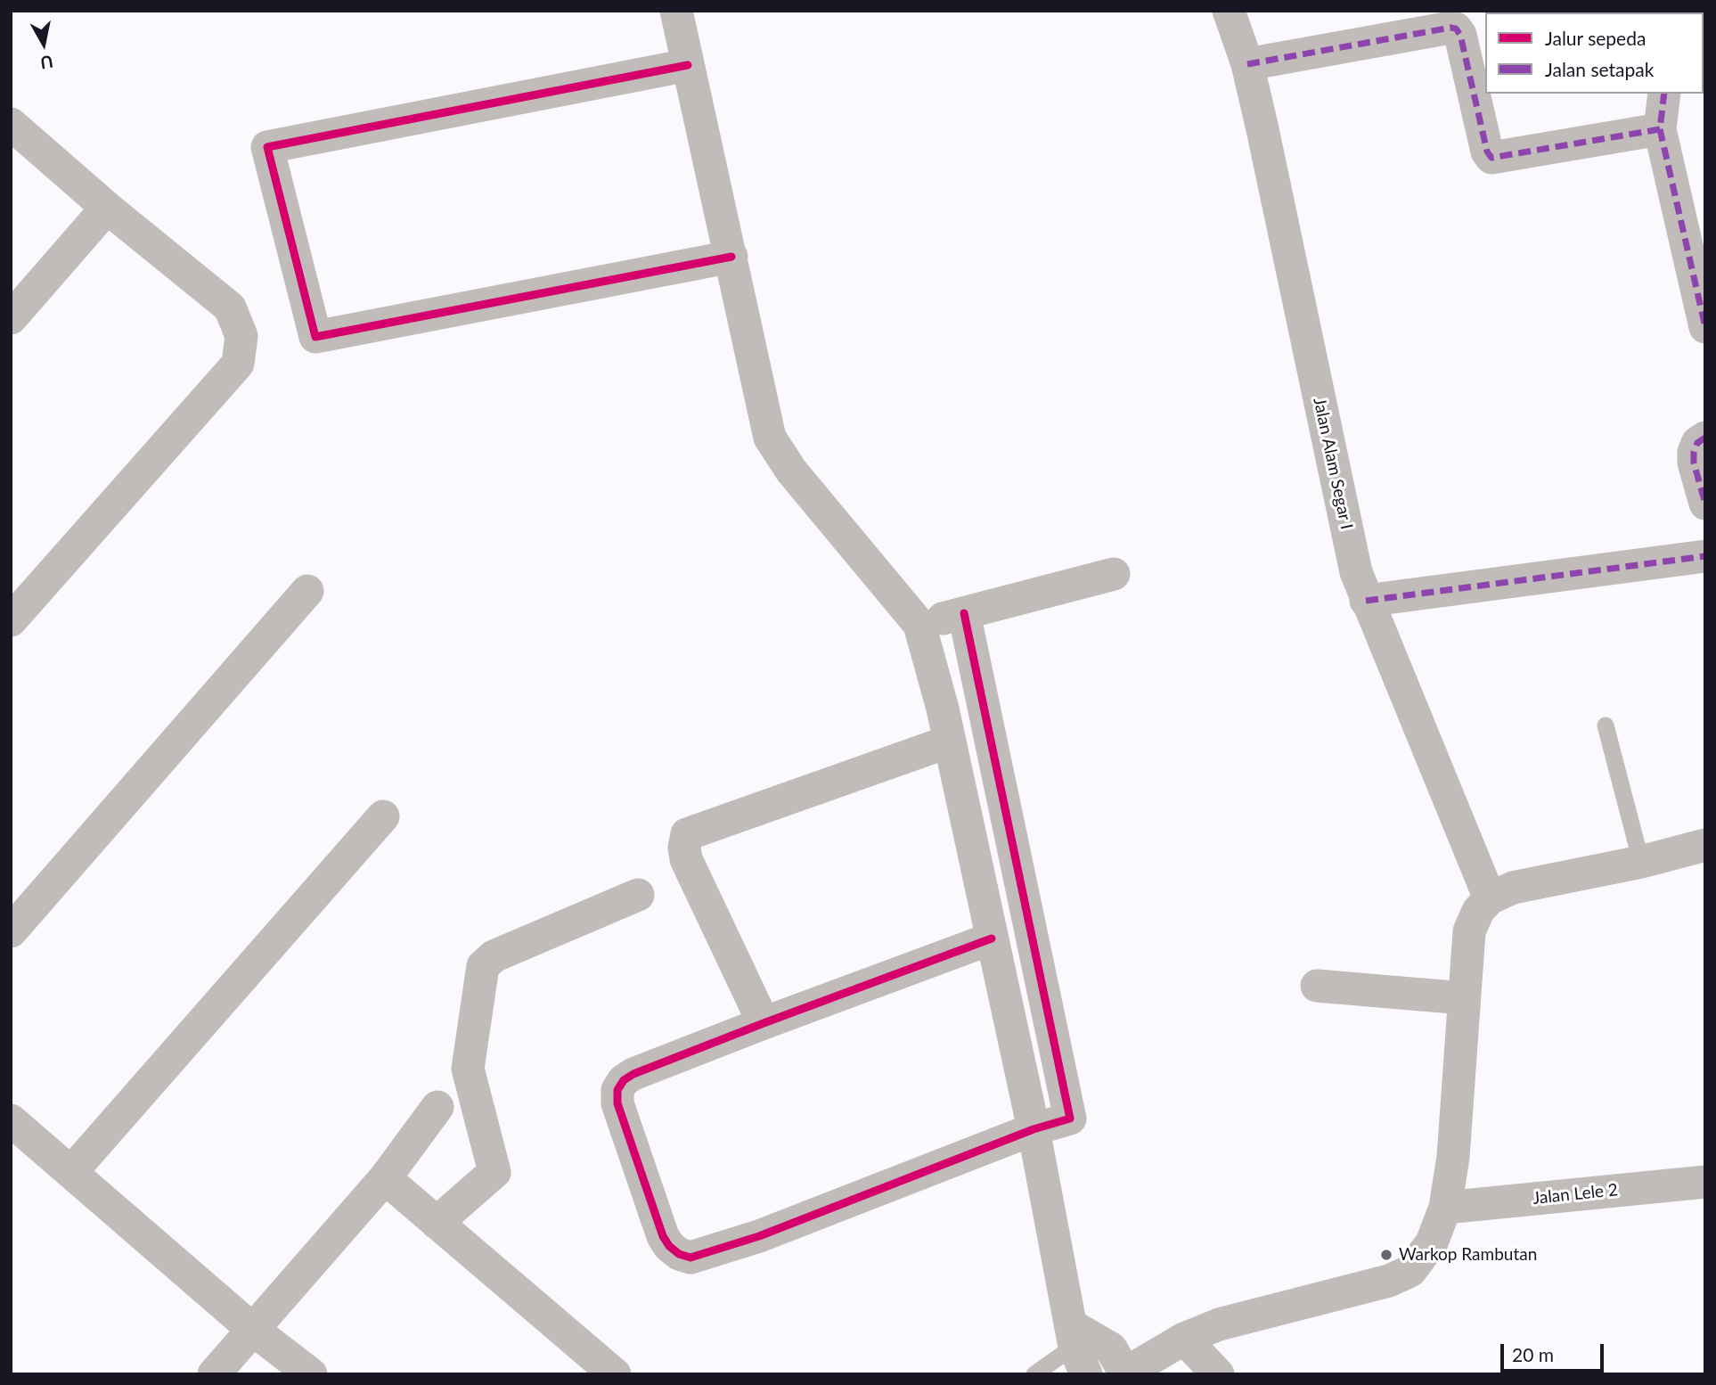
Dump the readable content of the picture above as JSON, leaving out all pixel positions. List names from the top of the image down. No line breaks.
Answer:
{"streets":{"street":["Jalan Alam Segar I","Jalan Lele 2"]},"places":["Warkop Rambutan"],"legend":["Jalur sepeda","Jalan setapak"],"scale_bar":"20 m","north":"bottom"}
